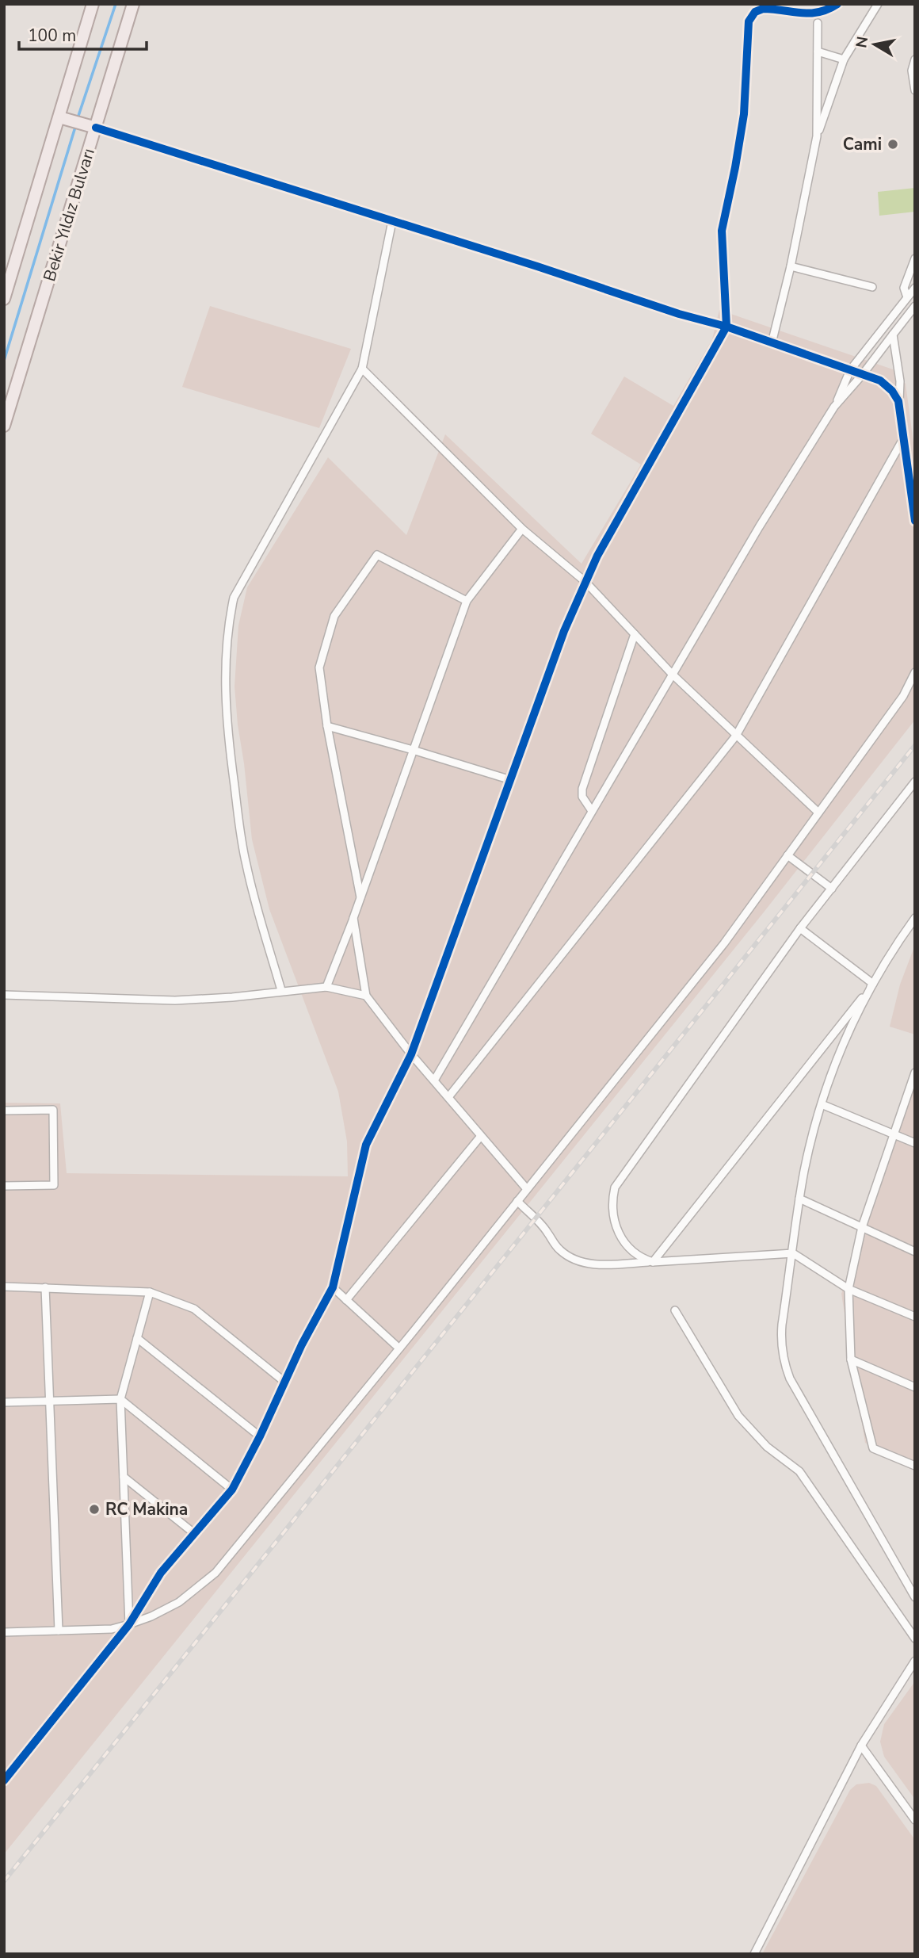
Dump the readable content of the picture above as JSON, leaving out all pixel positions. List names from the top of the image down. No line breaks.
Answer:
{"streets":{"main road":["Bekir Yıldız Bulvarı"]},"places":["Cami","RC Makina"],"scale_bar":"100 m","north":"left"}
